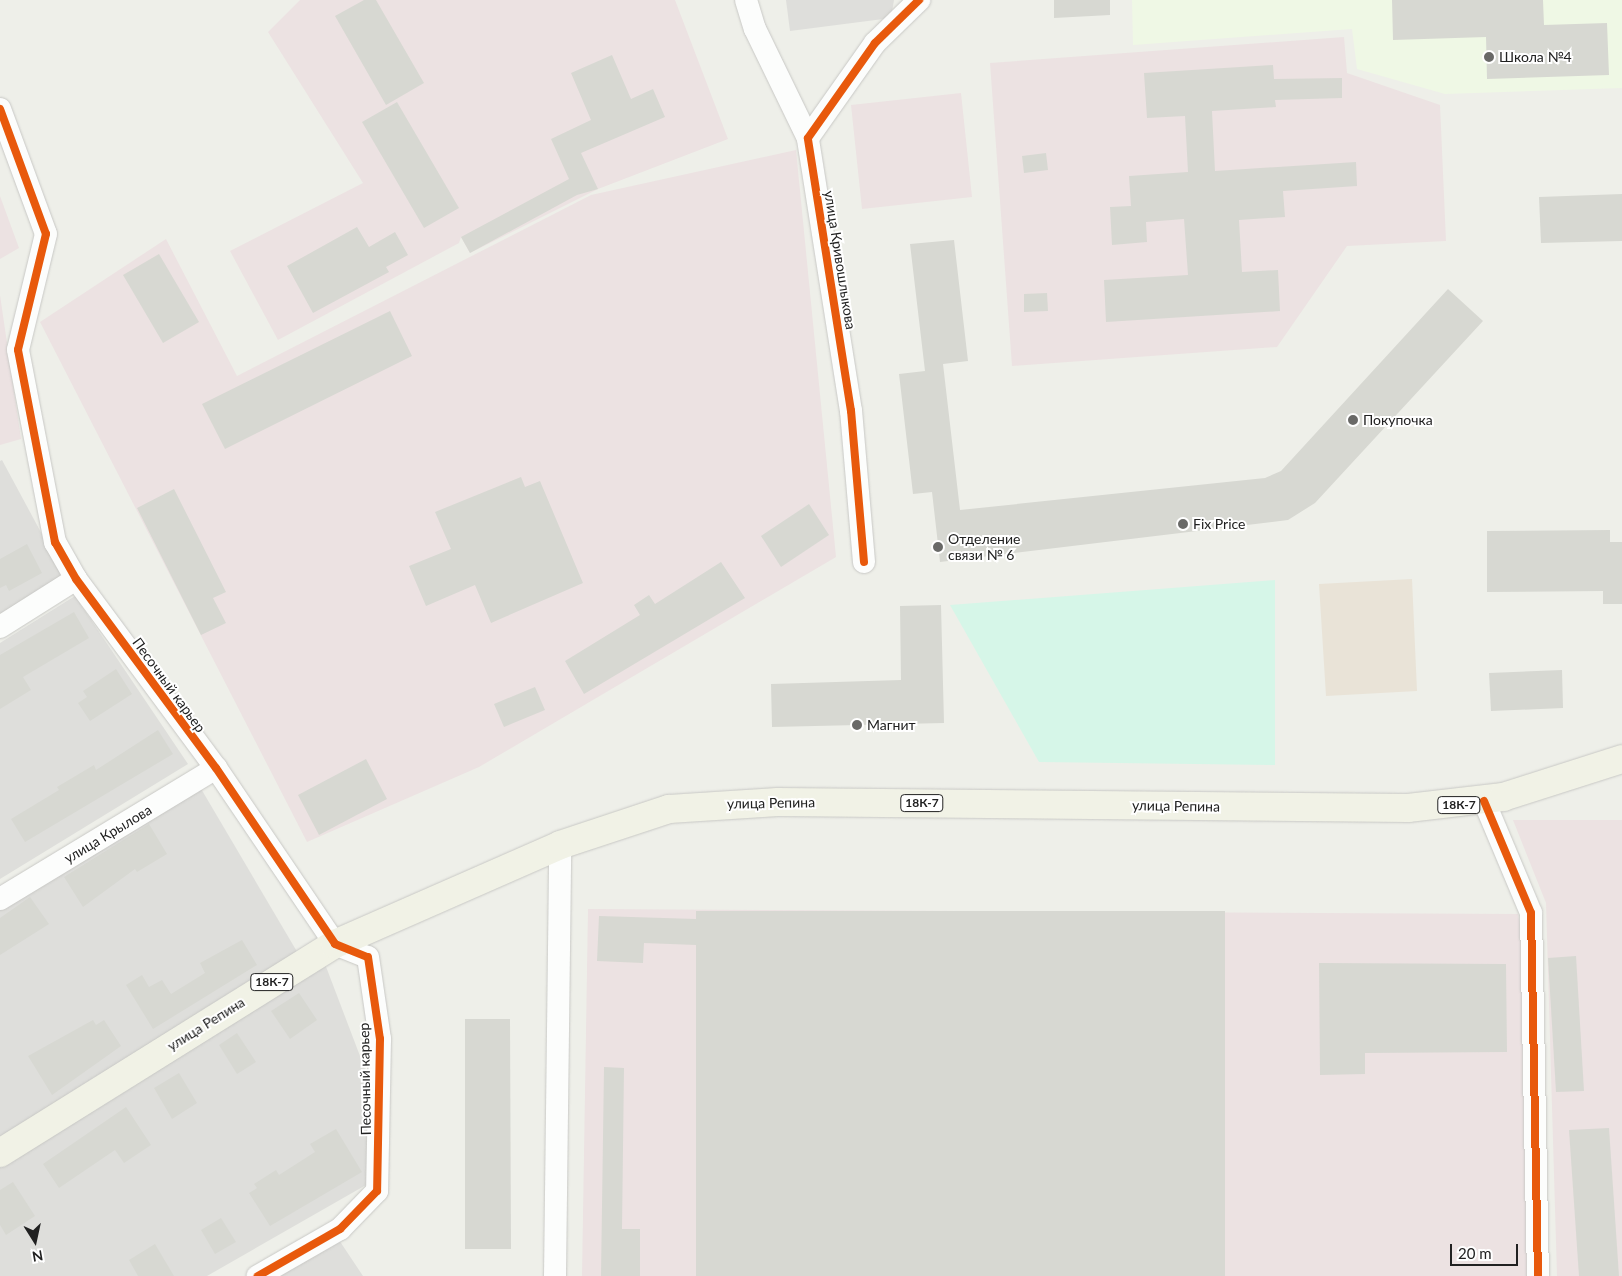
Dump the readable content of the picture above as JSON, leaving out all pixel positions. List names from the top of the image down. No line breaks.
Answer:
{"streets":{"main road":["улица Репина","18К-7"],"street":["улица Кривошлыкова","Песочный карьер","улица Крылова"]},"crossings":[["Песочный карьер","улица Репина"],["Песочный карьер","улица Крылова"]],"places":["Школа №4","Покупочка","Fix Price","Отделение связи № 6","Магнит"],"scale_bar":"20 m","north":"bottom"}
